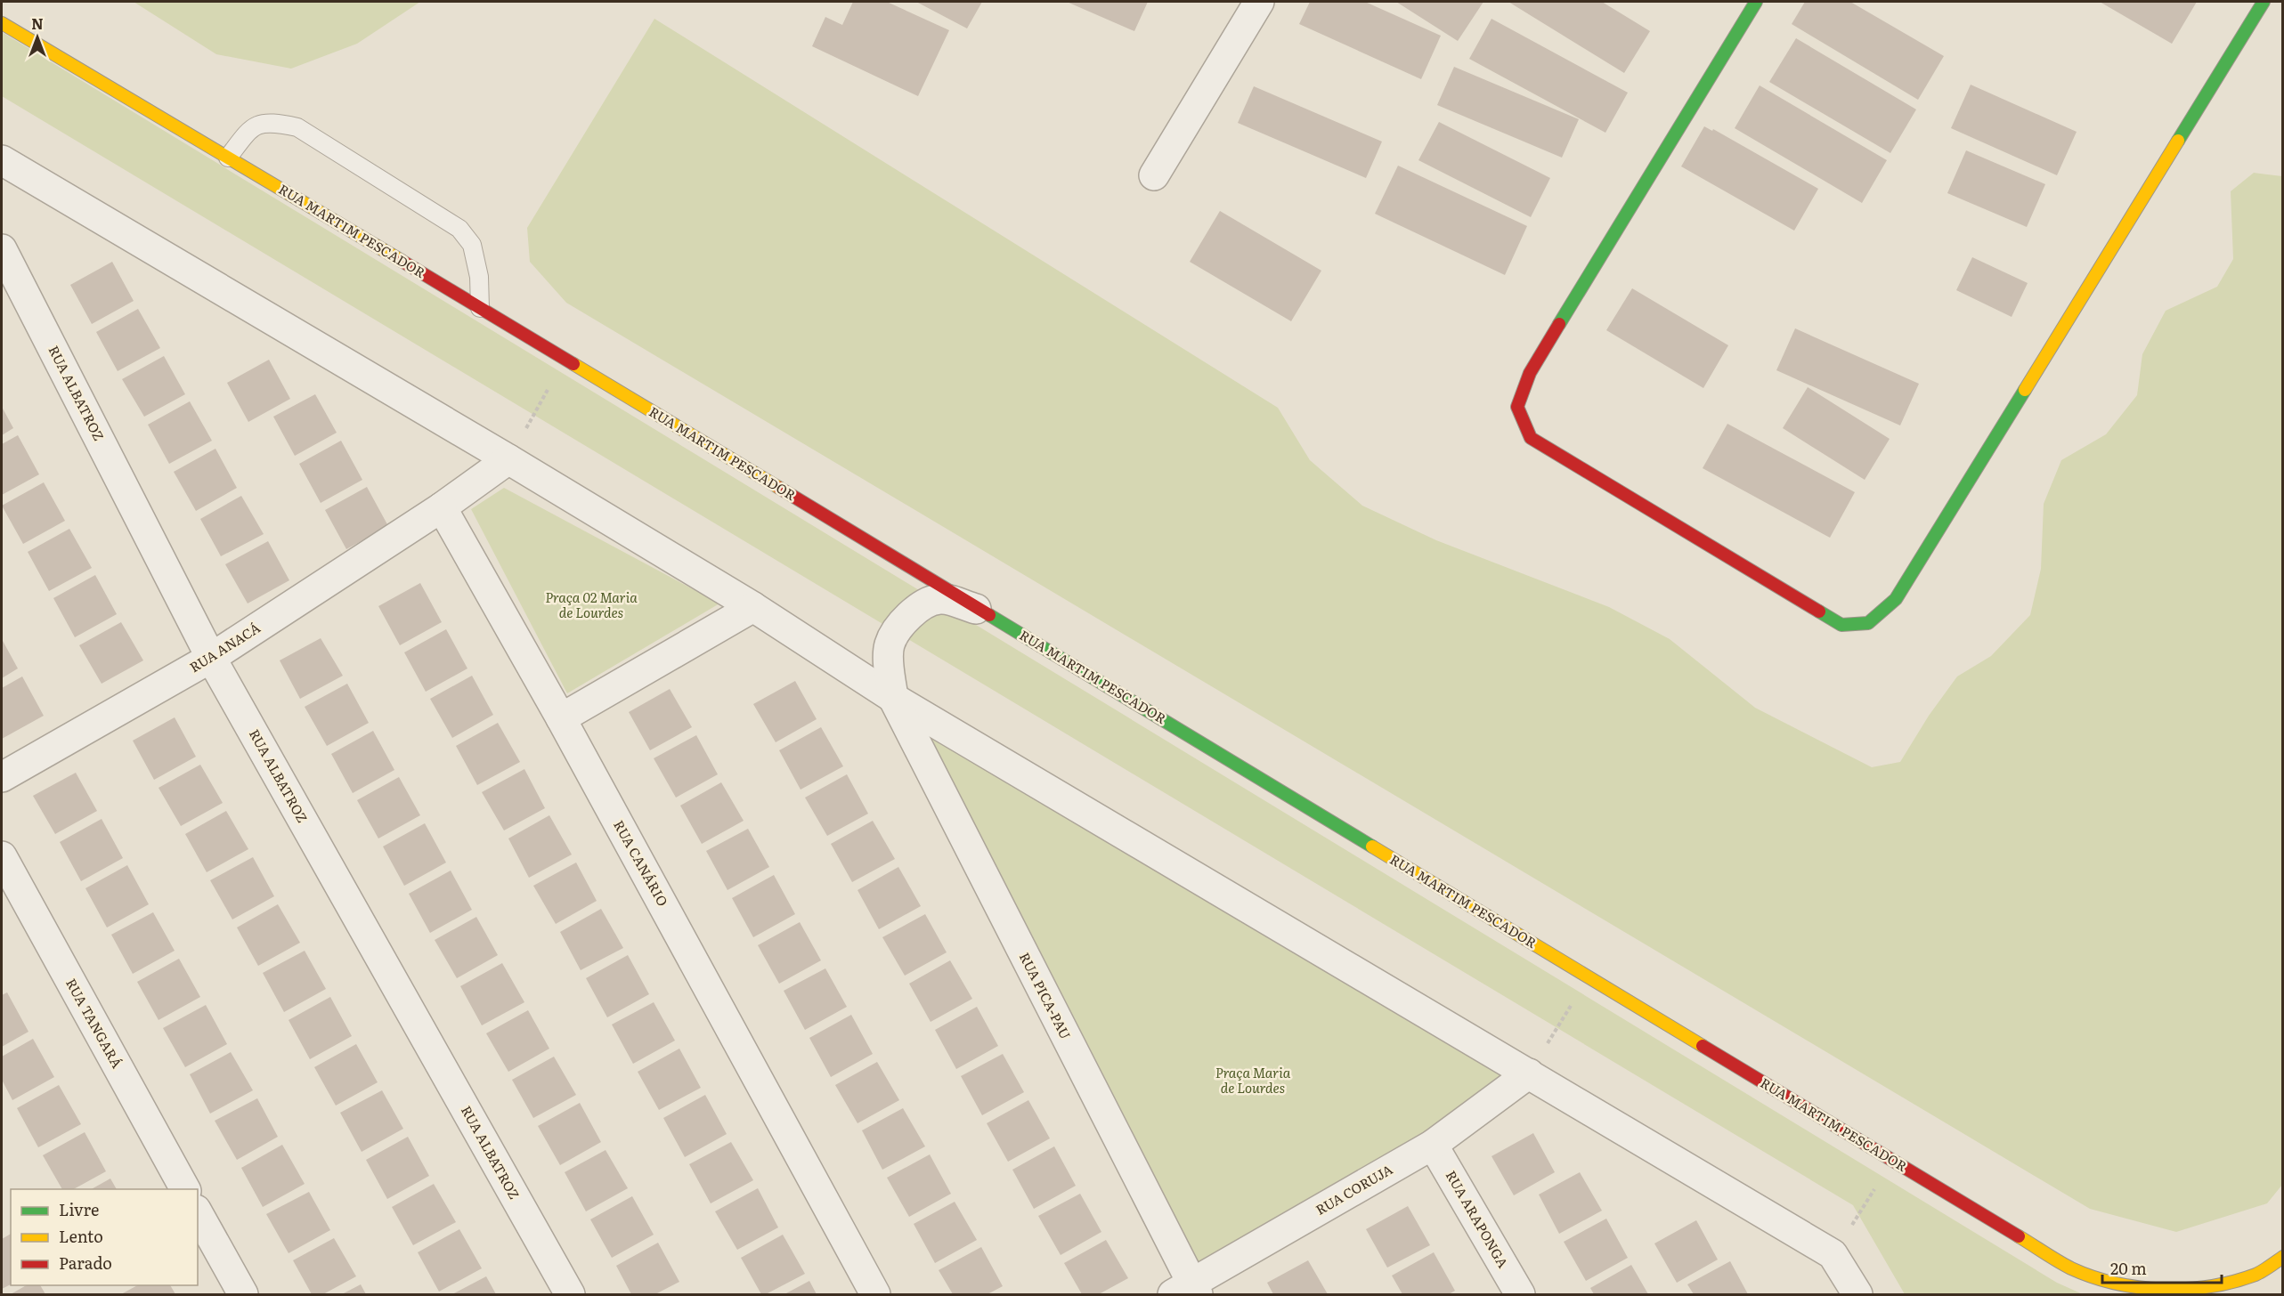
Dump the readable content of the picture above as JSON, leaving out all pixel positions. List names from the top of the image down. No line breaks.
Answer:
{"streets":{"street":["RUA MARTIM PESCADOR","RUA ALBATROZ","RUA ANACÁ","RUA CANÁRIO","RUA PICA-PAU","RUA TANGARÁ","RUA CORUJA","RUA ARAPONGA"]},"crossings":[["RUA ALBATROZ","RUA ANACÁ"],["RUA ANACÁ","RUA CANÁRIO"],["RUA PICA-PAU","RUA CORUJA"],["RUA CORUJA","RUA ARAPONGA"]],"parks":["Praça 02 Maria de Lourdes","Praça Maria de Lourdes"],"legend":["Livre","Lento","Parado"],"scale_bar":"20 m","north":"top"}
